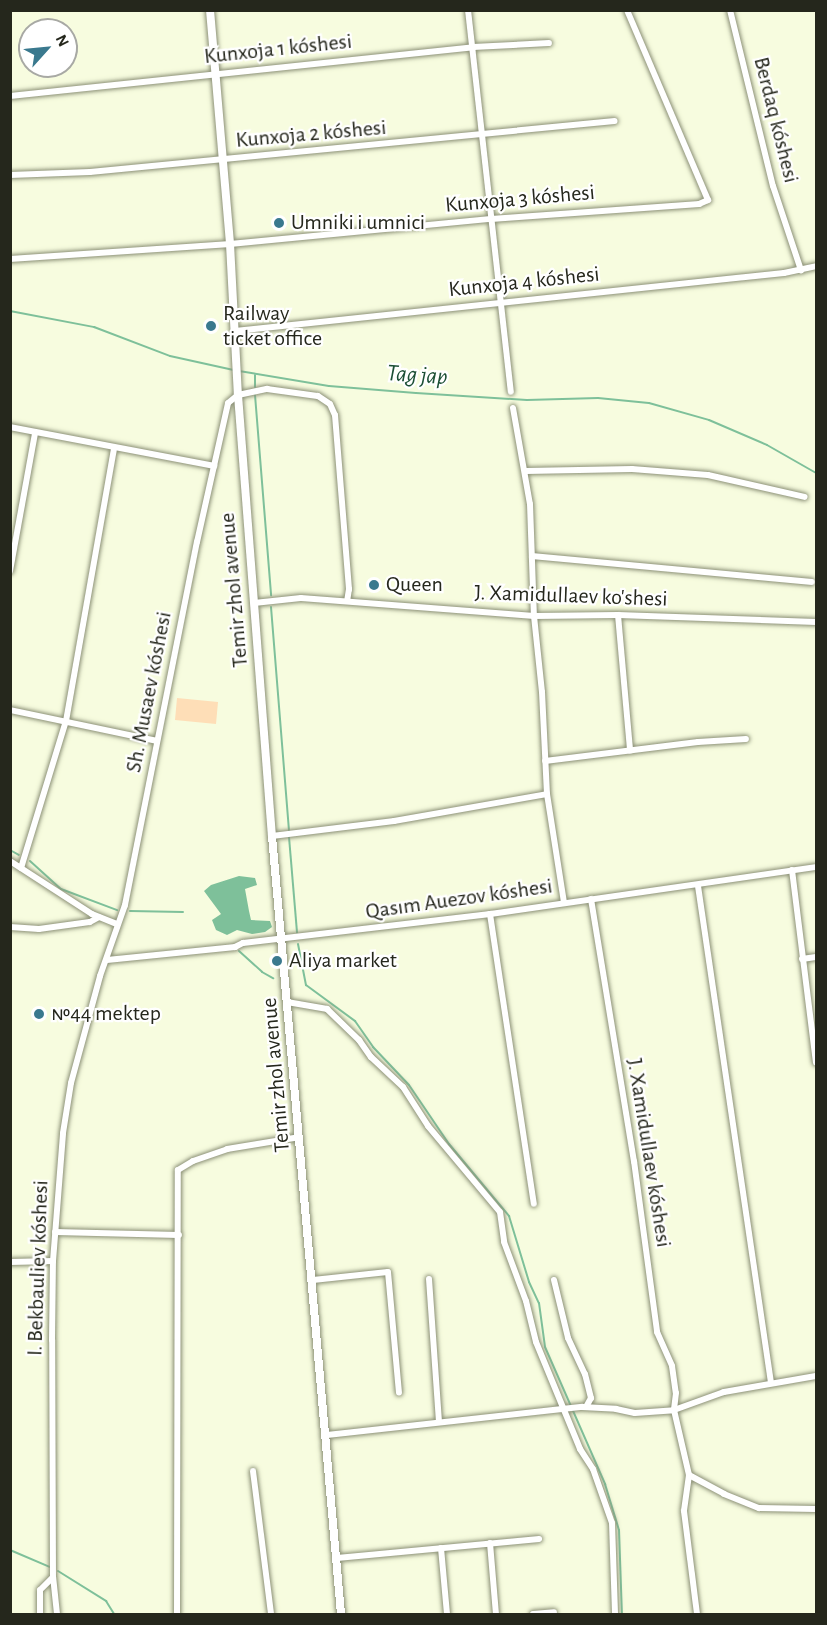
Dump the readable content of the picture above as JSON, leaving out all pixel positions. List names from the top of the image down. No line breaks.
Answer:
{"streets":{"street":["Kunxoja 1 kóshesi","Berdaq kóshesi","Kunxoja 2 kóshesi","Kunxoja 3 kóshesi","Kunxoja 4 kóshesi","Temir zhol avenue","J. Xamidullaev ko'shesi","Sh. Musaev kóshesi","Qasım Auezov kóshesi","J. Xamidullaev kóshesi","I. Bekbauliev kóshesi"]},"crossings":[["Berdaq kóshesi","Kunxoja 4 kóshesi"],["Kunxoja 4 kóshesi","Temir zhol avenue"],["Temir zhol avenue","J. Xamidullaev ko'shesi"],["Temir zhol avenue","Sh. Musaev kóshesi"],["Temir zhol avenue","Qasım Auezov kóshesi"],["Sh. Musaev kóshesi","I. Bekbauliev kóshesi"],["Qasım Auezov kóshesi","J. Xamidullaev kóshesi"],["Qasım Auezov kóshesi","I. Bekbauliev kóshesi"]],"water":["Tag jap"],"places":["Umniki i umnici","Railway ticket office","Queen","Aliya market","№44 mektep"],"north":"top right"}
